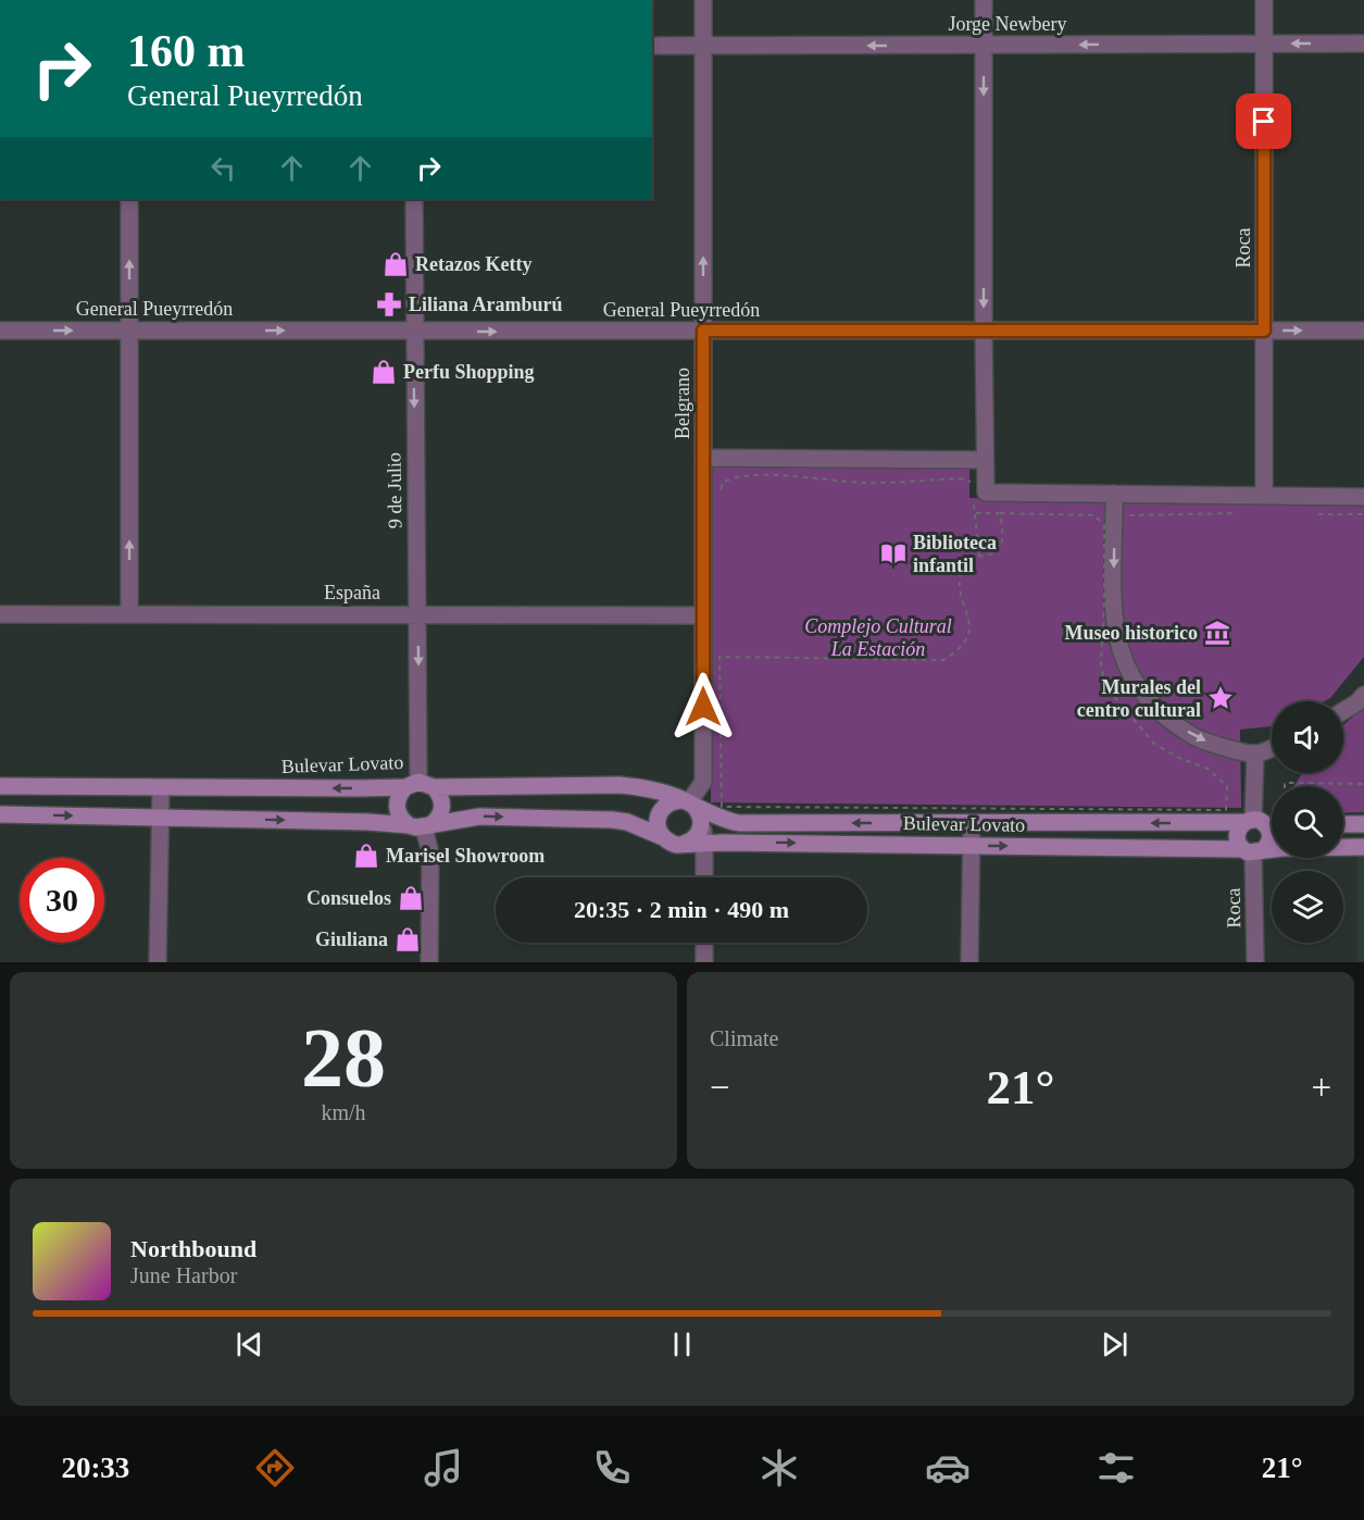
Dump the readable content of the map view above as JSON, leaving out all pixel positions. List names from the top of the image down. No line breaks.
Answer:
{"streets":{"main road":["Roca","9 de Julio","Bulevar Lovato"],"street":["Jorge Newbery","General Pueyrredón","Belgrano","España"]},"crossings":[["Jorge Newbery","Roca"],["Jorge Newbery","Belgrano"],["Roca","General Pueyrredón"],["Roca","Bulevar Lovato"],["General Pueyrredón","Belgrano"],["General Pueyrredón","9 de Julio"],["Belgrano","España"],["Belgrano","Bulevar Lovato"],["9 de Julio","España"],["9 de Julio","Bulevar Lovato"]],"one_way":["Jorge Newbery","General Pueyrredón","Belgrano","9 de Julio"],"parks":["Complejo Cultural La Estación"],"places":{"shop":["Retazos Ketty","Perfu Shopping","Marisel Showroom","Consuelos","Giuliana"],"pharmacy":["Liliana Aramburú"],"library":["Biblioteca infantil"],"museum":["Museo historico"],"place":["Murales del centro cultural"]},"page":{"turn":["160 m","General Pueyrredón"],"limit":"30","trip":"20:35 · 2 min · 490 m","tile":[["28","km/h"],"Climate"],"heat":["−","21°","+"],"song":["Northbound","June Harbor"],"tabs":["20:33","21°"]}}
